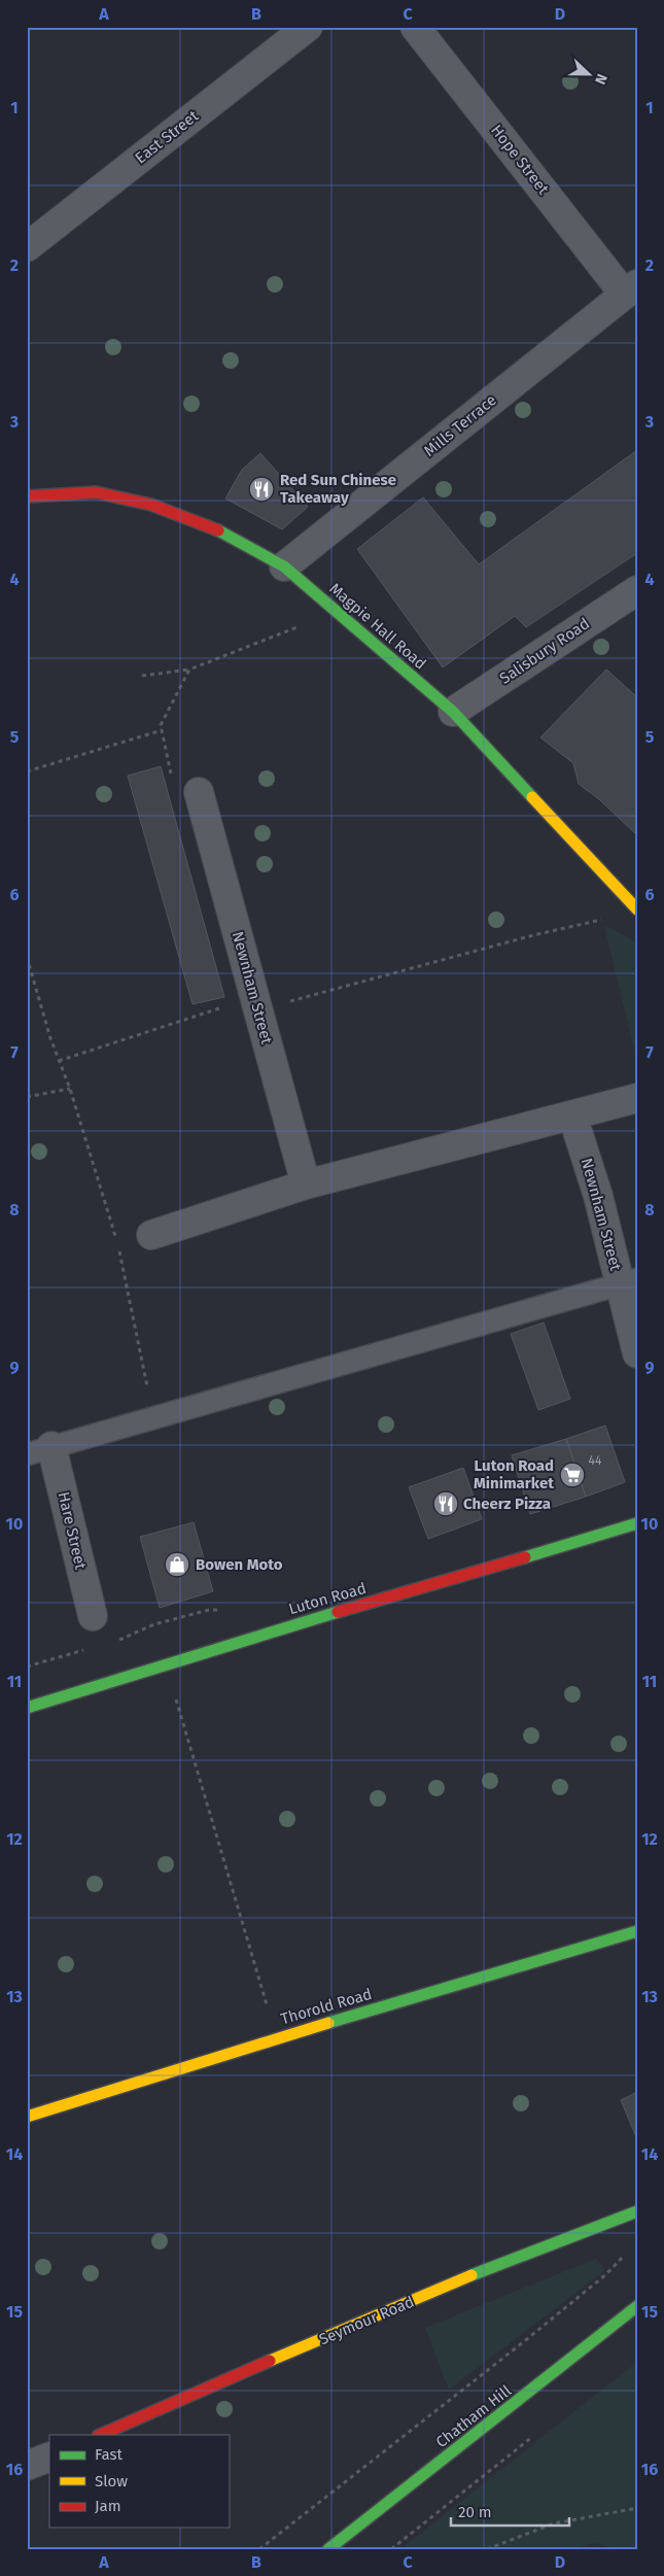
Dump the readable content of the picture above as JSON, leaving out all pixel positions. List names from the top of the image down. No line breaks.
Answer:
{"streets":{"street":["East Street","Hope Street","Mills Terrace","Magpie Hall Road","Salisbury Road","Newnham Street","Hare Street","Luton Road","Thorold Road","Seymour Road","Chatham Hill"]},"crossings":[["Hope Street","Mills Terrace"],["Mills Terrace","Magpie Hall Road"],["Magpie Hall Road","Salisbury Road"]],"places":{"restaurant":["Red Sun Chinese Takeaway","Cheerz Pizza"],"supermarket":["Luton Road Minimarket"],"shop":["Bowen Moto"]},"house_numbers":["44"],"legend":["Fast","Slow","Jam"],"scale_bar":"20 m","north":"right","grid":{"columns":["A","B","C","D"],"rows":["1","2","3","4","5","6","7","8","9","10","11","12","13","14","15","16"]}}
